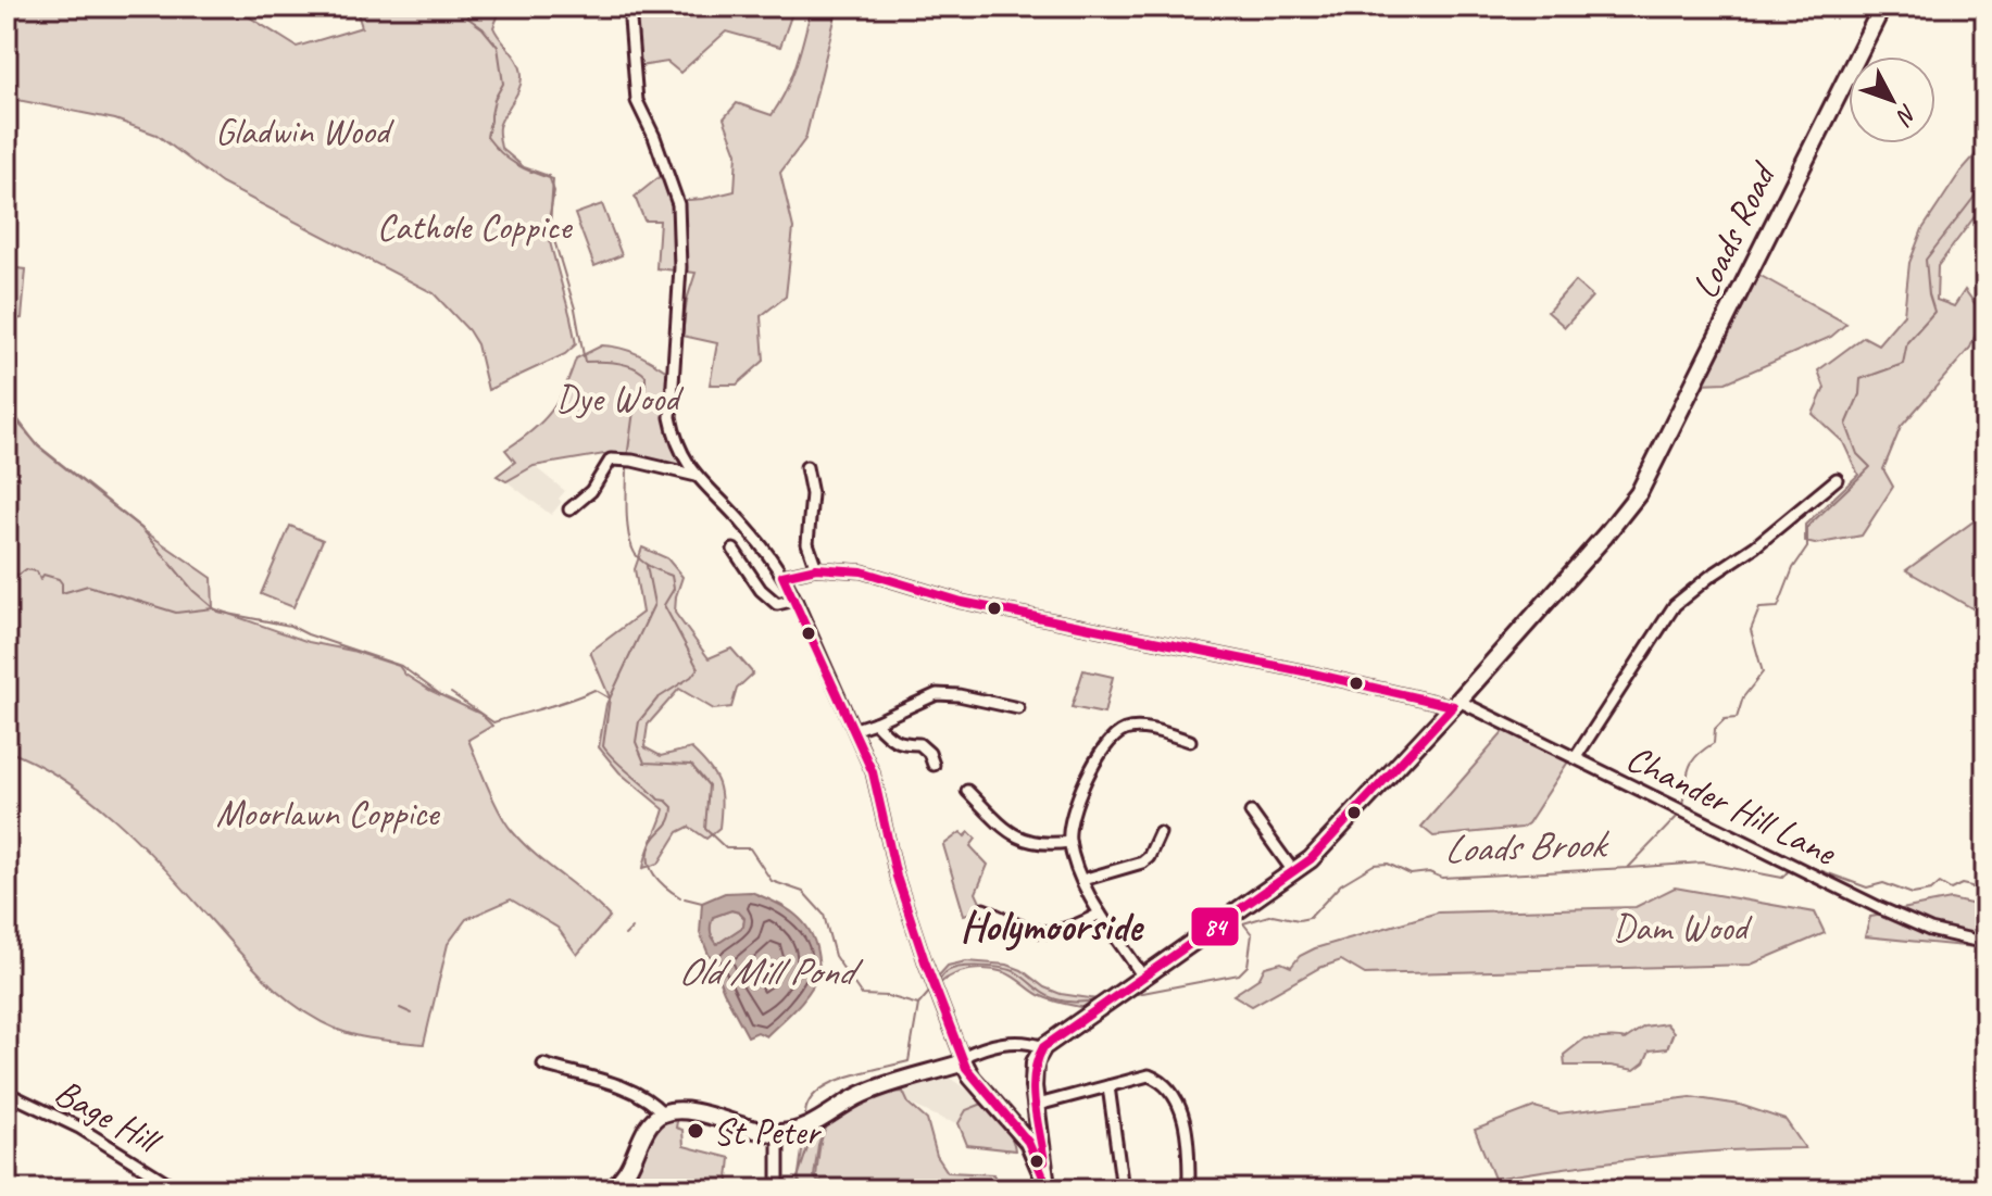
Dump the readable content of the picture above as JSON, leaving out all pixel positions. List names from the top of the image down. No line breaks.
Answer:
{"streets":{"street":["Loads Road","Chander Hill Lane","Bage Hill"]},"crossings":[["Loads Road","Chander Hill Lane"]],"districts":["Holymoorside"],"water":["Loads Brook","Old Mill Pond"],"parks":["Gladwin Wood","Cathole Coppice","Dye Wood","Moorlawn Coppice","Dam Wood"],"places":["St Peter"],"lines":["transit line 84"],"north":"bottom right"}
